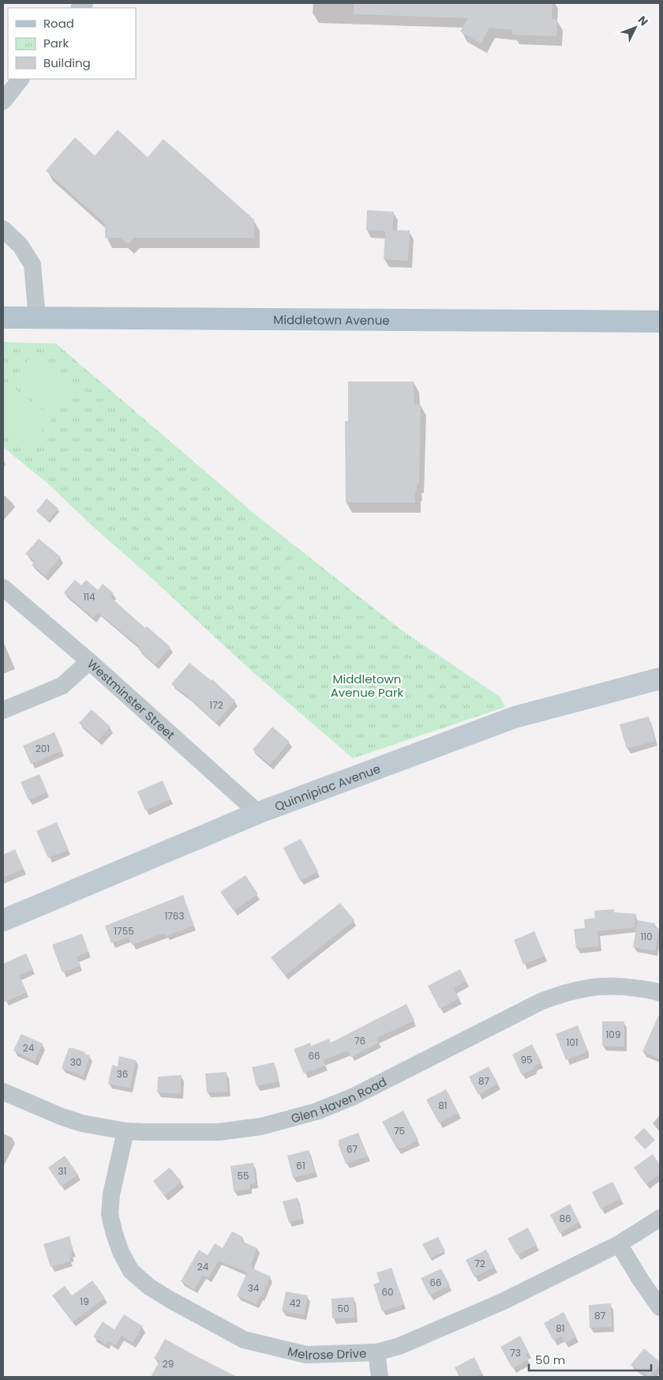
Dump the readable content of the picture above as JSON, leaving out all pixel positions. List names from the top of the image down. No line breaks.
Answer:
{"streets":{"main road":["Middletown Avenue","Quinnipiac Avenue"],"street":["Westminster Street","Glen Haven Road","Melrose Drive"]},"crossings":[["Westminster Street","Quinnipiac Avenue"],["Glen Haven Road","Melrose Drive"]],"parks":["Middletown Avenue Park"],"house_numbers":["114","172","201","1763","1755","110","109","76","101","24","66","95","30","36","87","81","75","67","61","31","55","86","72","24","66","34","60","19","42","50","87","81","73","29"],"legend":["Road","Park","Building"],"scale_bar":"50 m","north":"top right"}
